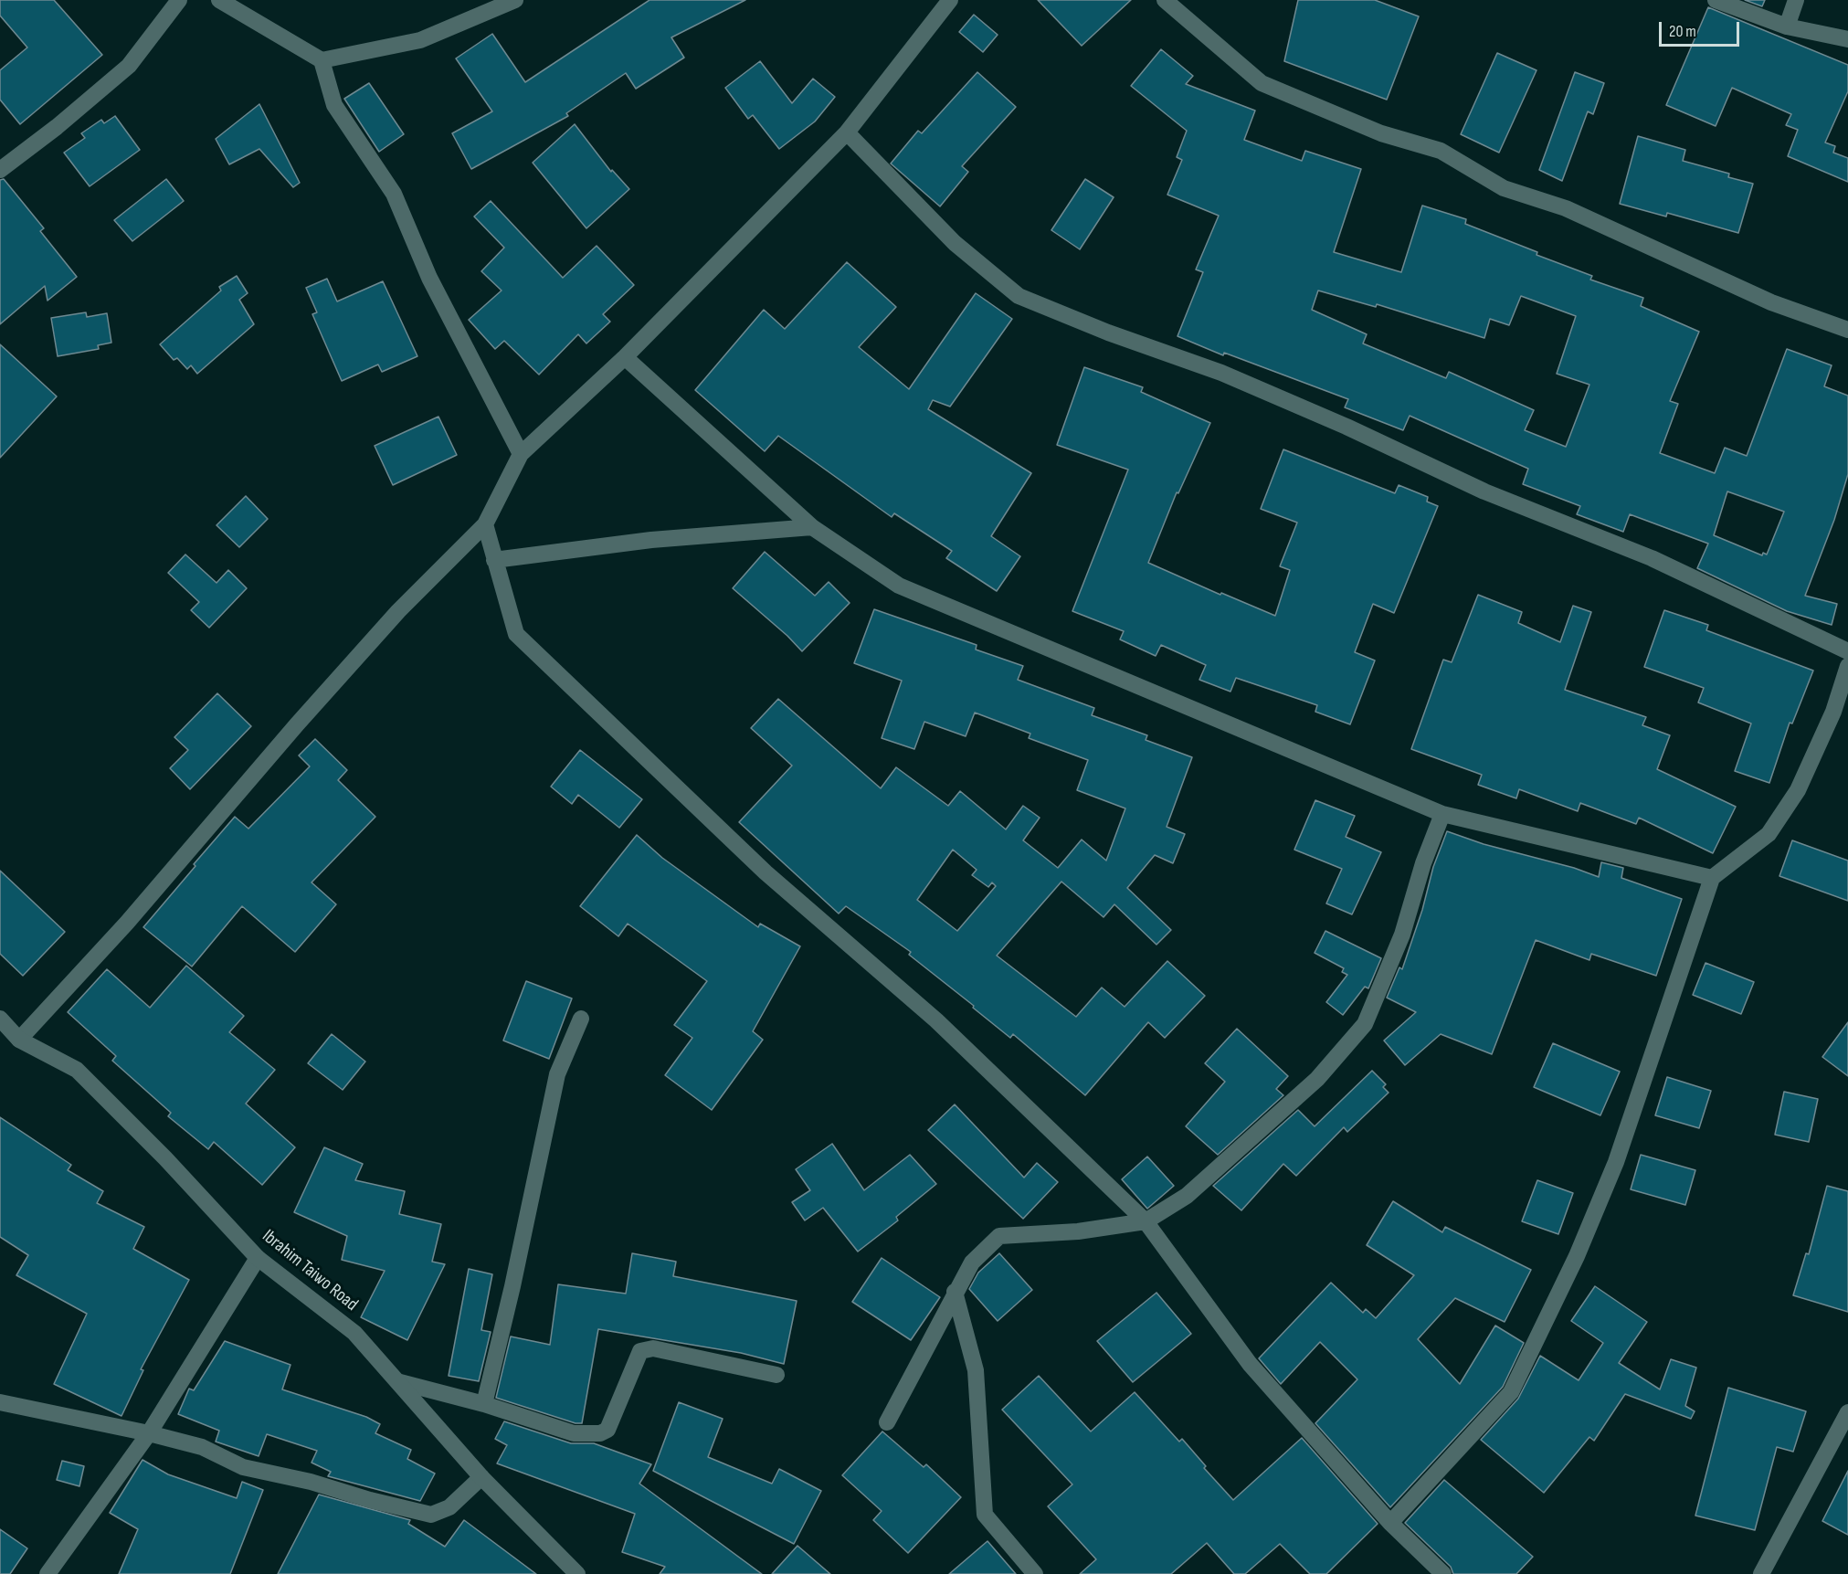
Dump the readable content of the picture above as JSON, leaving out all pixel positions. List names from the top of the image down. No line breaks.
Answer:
{"streets":{"street":["Ibrahim Taiwo Road"]},"scale_bar":"20 m"}
